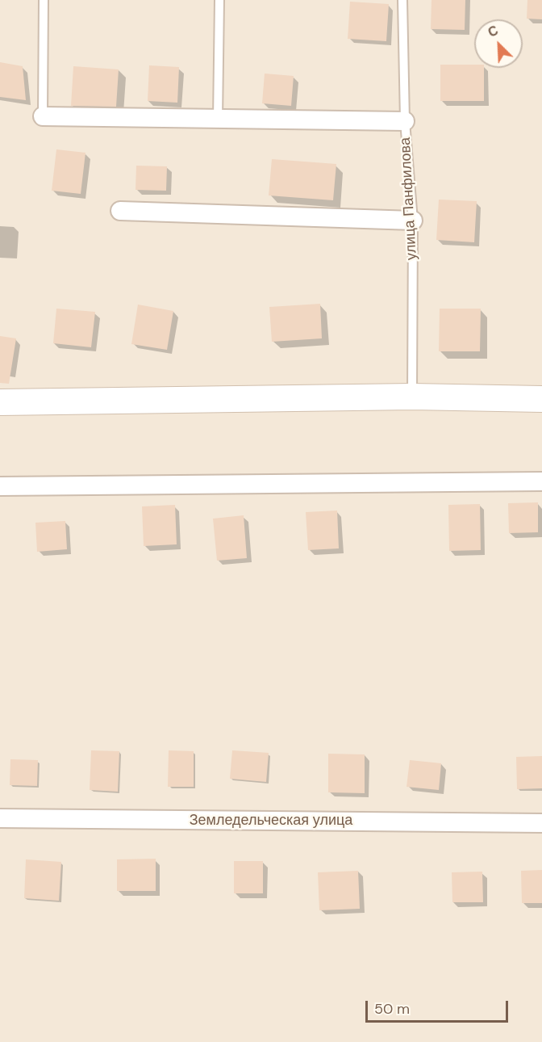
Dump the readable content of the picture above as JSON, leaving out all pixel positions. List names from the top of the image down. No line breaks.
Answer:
{"streets":{"street":["Земледельческая улица"],"lane":["улица Панфилова"]},"scale_bar":"50 m","north":"top left"}
